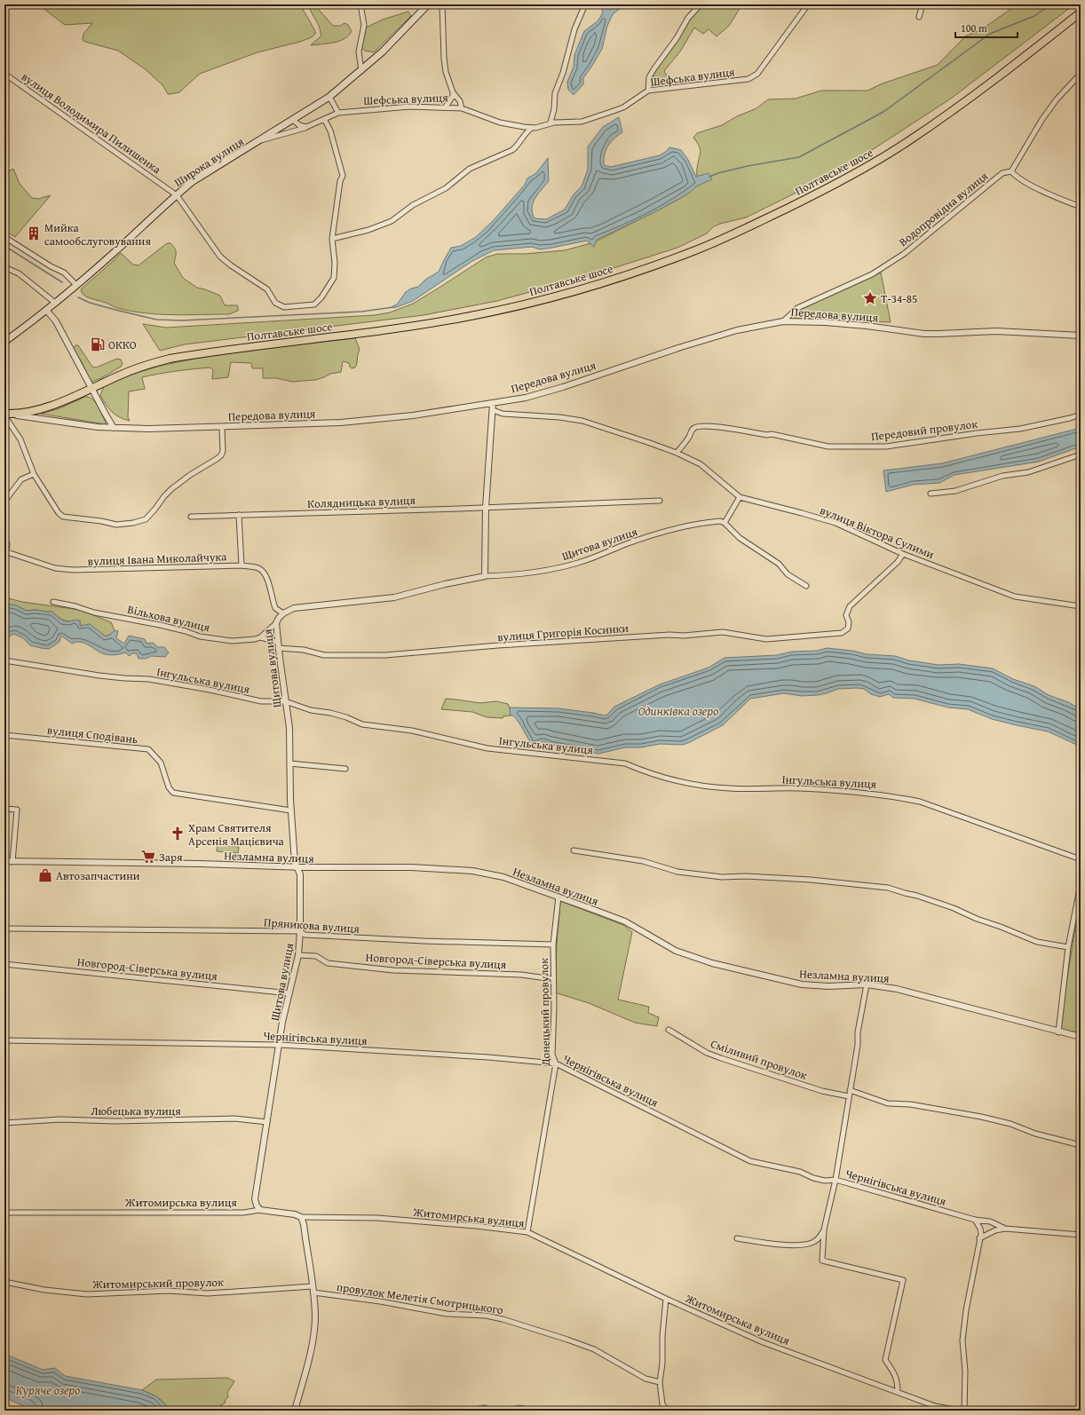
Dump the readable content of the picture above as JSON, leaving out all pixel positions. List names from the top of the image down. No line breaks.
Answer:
{"streets":{"main road":["Широка вулиця","Полтавське шосе"],"street":["Шефська вулиця","вулиця Володимира Пилишенка","Водопровідна вулиця","Передова вулиця","Передовий провулок","Колядницька вулиця","вулиця Віктора Сулими","Щитова вулиця","вулиця Івана Миколайчука","Вільхова вулиця","вулиця Григорія Косинки","Інгульська вулиця","вулиця Сподівань","Незламна вулиця","Пряникова вулиця","Новгород-Сіверська вулиця","Донецький провулок","Чернігівська вулиця","Сміливий провулок","Любецька вулиця","Житомирська вулиця","Житомирський провулок","провулок Мелетія Смотрицького"]},"crossings":[["Шефська вулиця","Широка вулиця"],["вулиця Володимира Пилишенка","Широка вулиця"],["Полтавське шосе","Передова вулиця"],["Водопровідна вулиця","Передова вулиця"],["Передовий провулок","вулиця Віктора Сулими"],["вулиця Віктора Сулими","вулиця Григорія Косинки"],["Щитова вулиця","вулиця Івана Миколайчука"],["Щитова вулиця","вулиця Григорія Косинки"],["Щитова вулиця","Інгульська вулиця"],["Щитова вулиця","вулиця Сподівань"],["Щитова вулиця","Незламна вулиця"],["Щитова вулиця","Пряникова вулиця"],["Щитова вулиця","Новгород-Сіверська вулиця"],["Щитова вулиця","Чернігівська вулиця"],["Щитова вулиця","Любецька вулиця"],["Щитова вулиця","Житомирська вулиця"],["Вільхова вулиця","вулиця Григорія Косинки"],["Незламна вулиця","Донецький провулок"],["Пряникова вулиця","Донецький провулок"],["Новгород-Сіверська вулиця","Донецький провулок"],["Донецький провулок","Чернігівська вулиця"],["Донецький провулок","Житомирська вулиця"]],"water":["Одинківка озеро","Куряче озеро"],"places":{"building":["Мийка самообслуговування"],"place":["Т-34-85"],"fuel station":["ОККО"],"church":["Храм Святителя Арсенія Мацієвича"],"supermarket":["Заря"],"shop":["Автозапчастини"]},"scale_bar":"100 m"}
